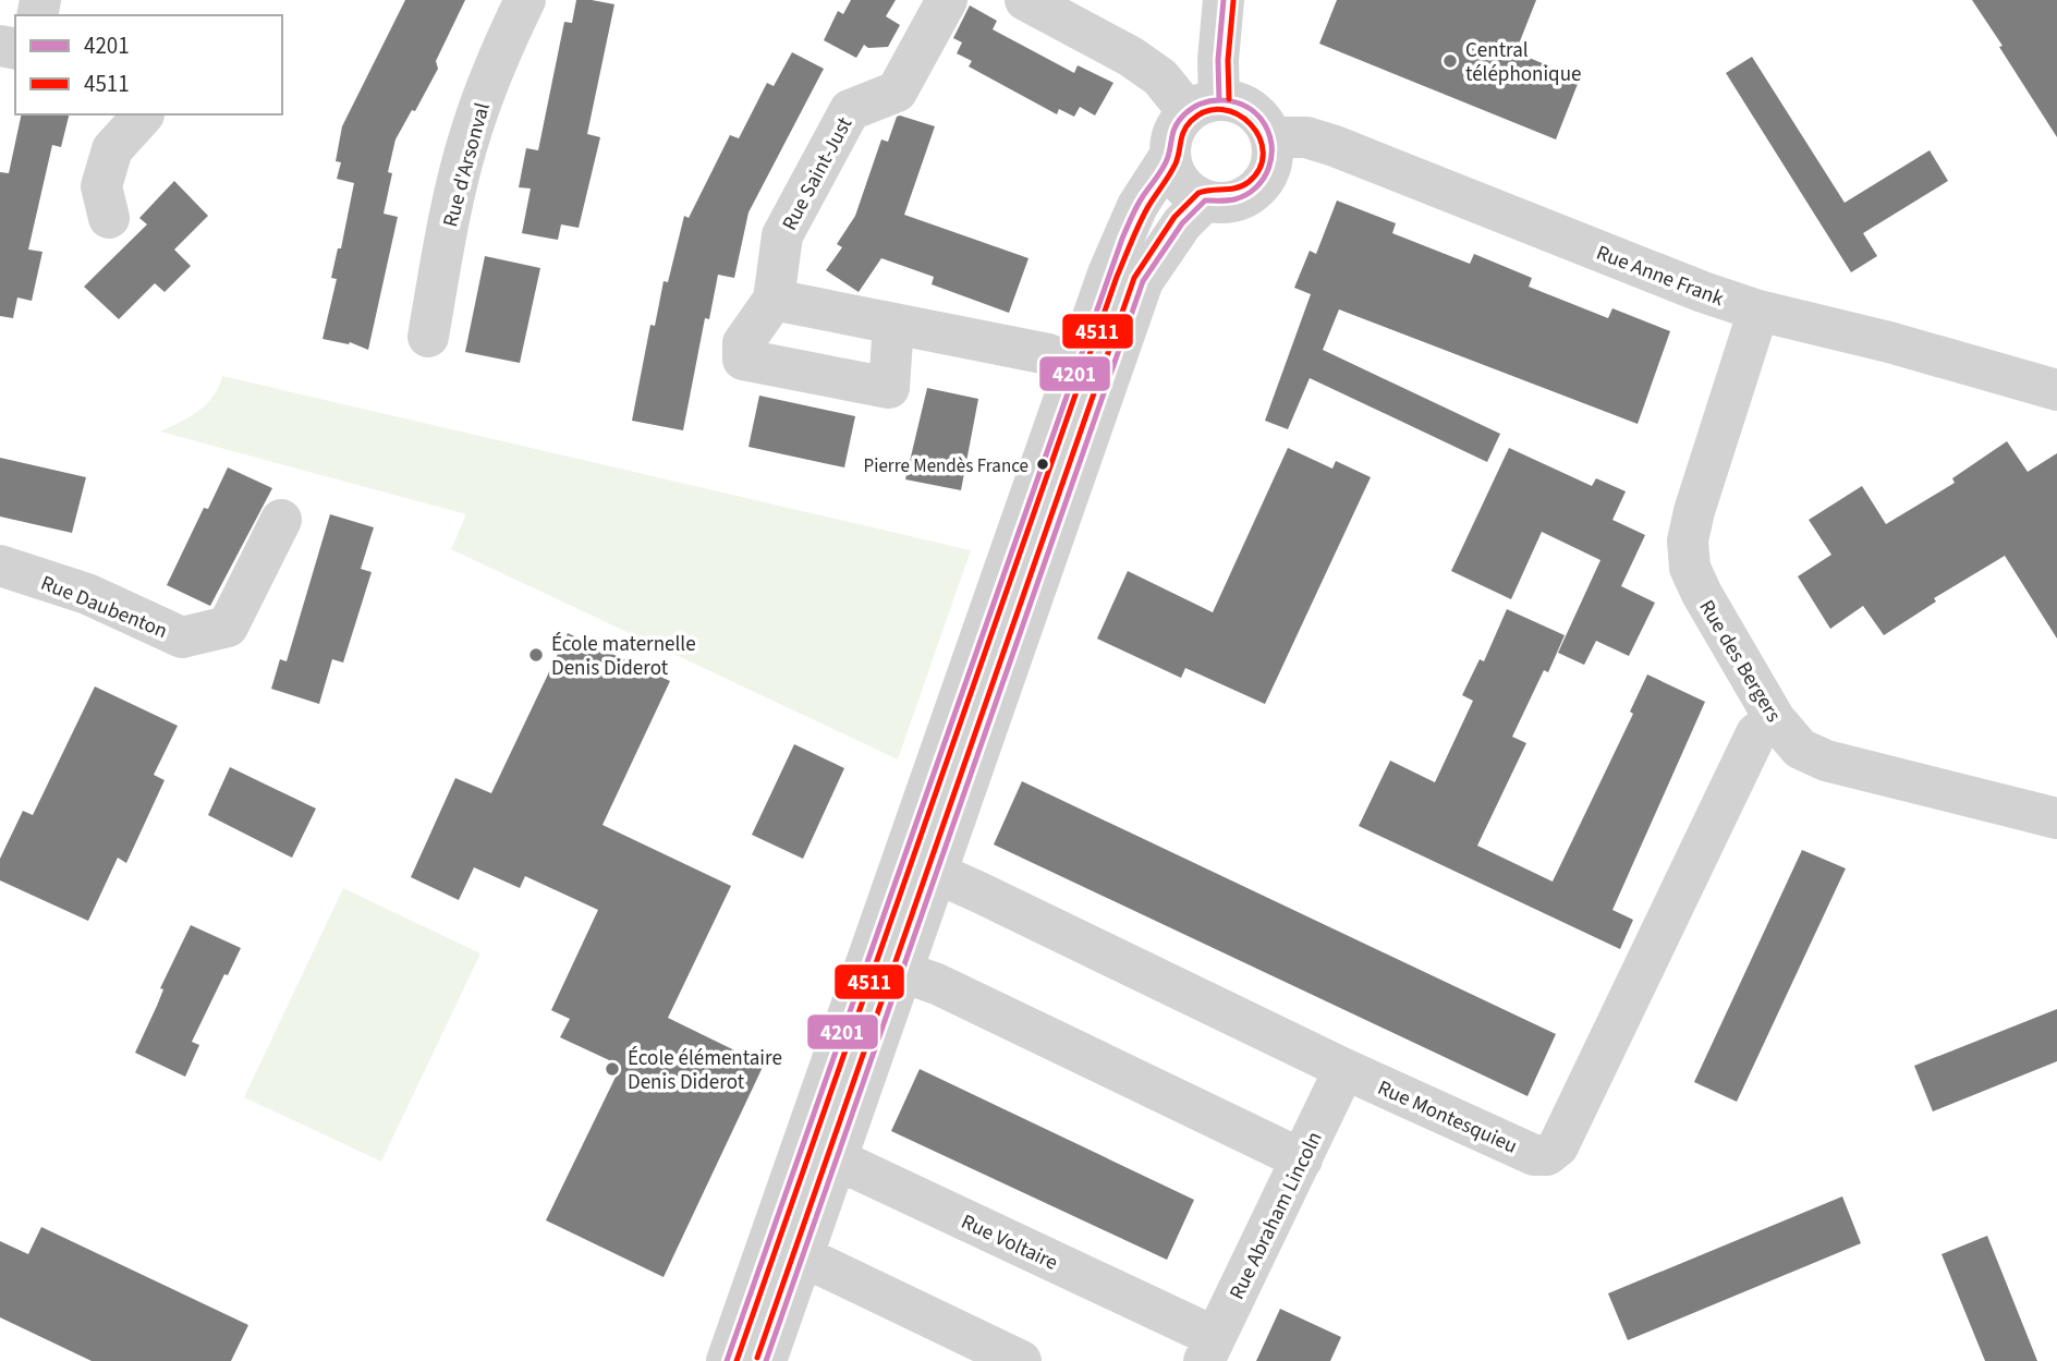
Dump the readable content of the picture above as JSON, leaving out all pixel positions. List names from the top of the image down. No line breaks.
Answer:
{"streets":{"street":["Rue d'Arsonval","Rue Saint-Just","Rue Anne Frank","Rue Daubenton","Rue des Bergers","Rue Montesquieu","Rue Abraham Lincoln","Rue Voltaire"]},"crossings":[["Rue Anne Frank","Rue des Bergers"],["Rue des Bergers","Rue Montesquieu"],["Rue Montesquieu","Rue Abraham Lincoln"],["Rue Abraham Lincoln","Rue Voltaire"]],"places":["Central téléphonique","Pierre Mendès France","École maternelle Denis Diderot","École élémentaire Denis Diderot"],"lines":["transit line 4201","transit line 4511"],"legend":["4201","4511"]}
